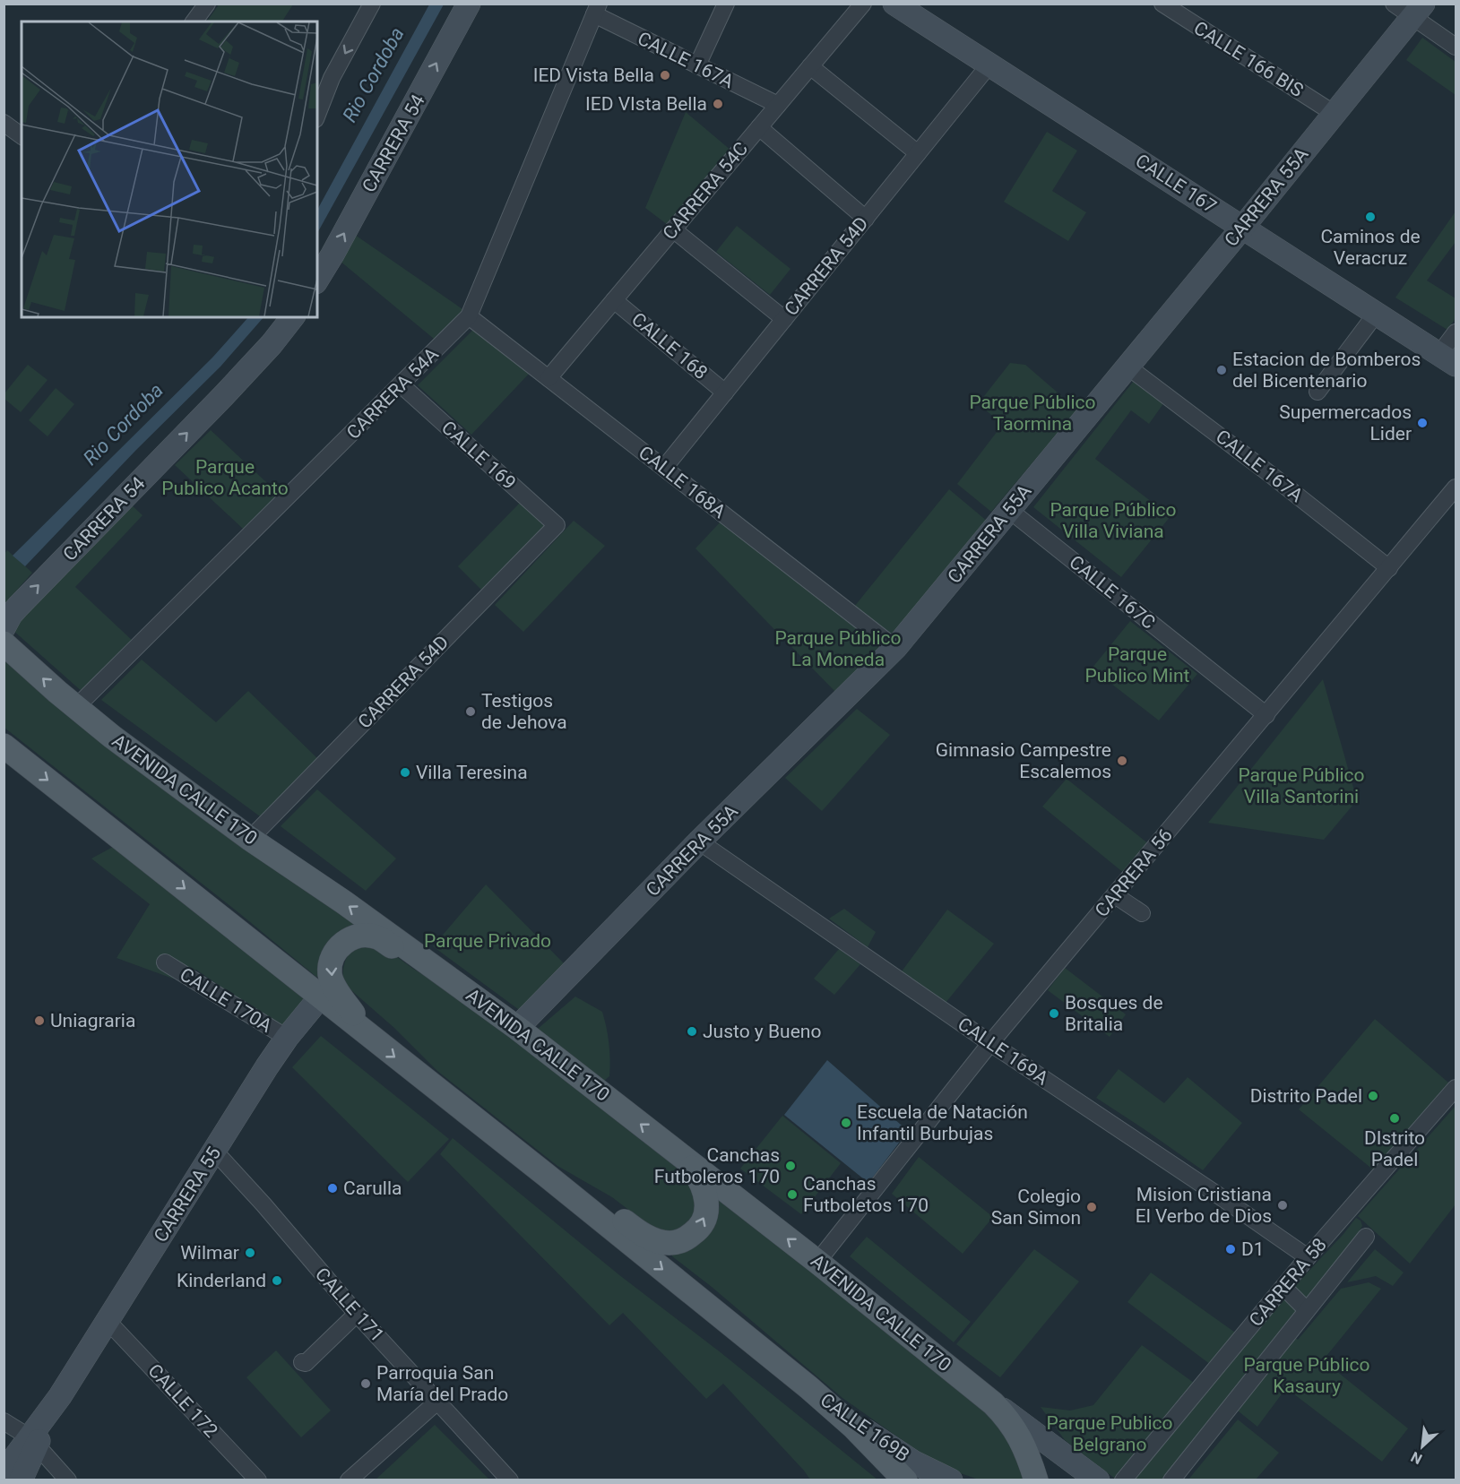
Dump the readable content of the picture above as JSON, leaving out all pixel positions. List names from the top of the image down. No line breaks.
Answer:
{"streets":{"main road":["AVENIDA CALLE 170"],"street":["CALLE 166 BIS","CALLE 167A","CARRERA 54","CALLE 167","CARRERA 54C","CARRERA 55A","CARRERA 54D","CALLE 168","CARRERA 54A","CALLE 169","CALLE 168A","CALLE 167C","CARRERA 56","CALLE 170A","CALLE 169A","CARRERA 55","CARRERA 58","CALLE 171","CALLE 172","CALLE 169B"]},"crossings":[["CALLE 166 BIS","CARRERA 55A"],["CALLE 167A","CARRERA 54C"],["CALLE 167A","CARRERA 55A"],["CALLE 167A","CARRERA 54A"],["CALLE 167A","CARRERA 56"],["CALLE 167","CARRERA 55A"],["CALLE 167","CARRERA 54D"],["CARRERA 54C","CALLE 168"],["CARRERA 54C","CALLE 168A"],["CARRERA 55A","CALLE 168A"],["CARRERA 55A","CALLE 167C"],["CARRERA 55A","AVENIDA CALLE 170"],["CARRERA 55A","CALLE 169A"],["CARRERA 54D","CALLE 168"],["CARRERA 54D","CALLE 169"],["CARRERA 54D","CALLE 168A"],["CARRERA 54D","AVENIDA CALLE 170"],["CARRERA 54A","CALLE 169"],["CARRERA 54A","CALLE 168A"],["CARRERA 54A","AVENIDA CALLE 170"],["CALLE 167C","CARRERA 56"],["AVENIDA CALLE 170","CARRERA 56"],["CARRERA 56","CALLE 169A"],["CALLE 170A","CARRERA 55"],["CALLE 169A","CARRERA 58"],["CARRERA 55","CALLE 171"],["CARRERA 55","CALLE 172"]],"one_way":["CARRERA 54"],"water":["Rio Cordoba"],"parks":["Parque Público Taormina","Parque Publico Acanto","Parque Público Villa Viviana","Parque Público La Moneda","Parque Publico Mint","Parque Público Villa Santorini","Parque Privado","Parque Público Kasaury","Parque Publico Belgrano"],"places":["IED Vista Bella","IED VIsta Bella","Caminos de Veracruz","Estacion de Bomberos del Bicentenario","Supermercados Lider","Testigos de Jehova","Gimnasio Campestre Escalemos","Villa Teresina","Bosques de Britalia","Uniagraria","Justo y Bueno","Distrito Padel","DIstrito Padel","Escuela de Natación Infantil Burbujas","Canchas Futboleros 170","Carulla","Canchas Futboletos 170","Mision Cristiana El Verbo de Dios","Colegio San Simon","D1","Wilmar","Kinderland","Parroquia San María del Prado"],"north":"bottom left"}
